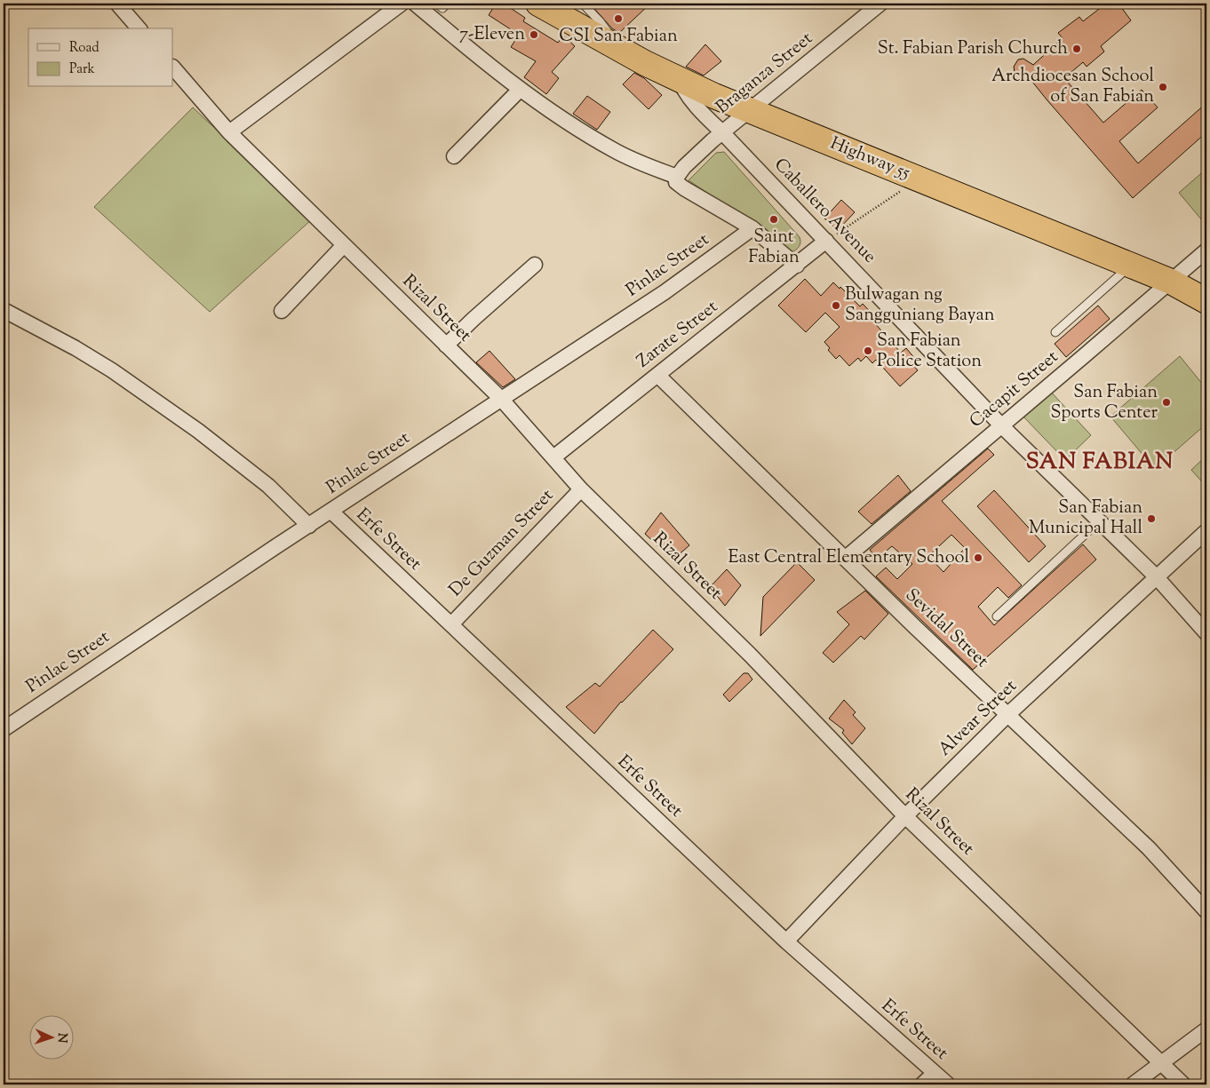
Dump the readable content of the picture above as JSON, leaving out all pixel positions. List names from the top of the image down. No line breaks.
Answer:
{"streets":{"highway":["Highway 55"],"street":["Braganza Street","Caballero Avenue","Pinlac Street","Rizal Street","Zarate Street","Cacapit Street","Erfe Street","De Guzman Street","Sevidal Street","Alvear Street"]},"crossings":[["Braganza Street","Highway 55"],["Braganza Street","Caballero Avenue"],["Highway 55","Caballero Avenue"],["Highway 55","Cacapit Street"],["Caballero Avenue","Zarate Street"],["Caballero Avenue","Cacapit Street"],["Caballero Avenue","Alvear Street"],["Pinlac Street","Rizal Street"],["Pinlac Street","Erfe Street"],["Rizal Street","Zarate Street"],["Rizal Street","De Guzman Street"],["Rizal Street","Alvear Street"],["Zarate Street","Sevidal Street"],["Cacapit Street","Sevidal Street"],["Erfe Street","De Guzman Street"],["Erfe Street","Alvear Street"],["Sevidal Street","Alvear Street"]],"districts":["SAN FABIAN"],"places":["CSI San Fabian","7-Eleven","St. Fabian Parish Church","Archdiocesan School of San Fabian","Saint Fabian","Bulwagan ng Sangguniang Bayan","San Fabian Police Station","San Fabian Sports Center","San Fabian Municipal Hall","East Central Elementary School"],"legend":["Road","Park"],"north":"right"}
